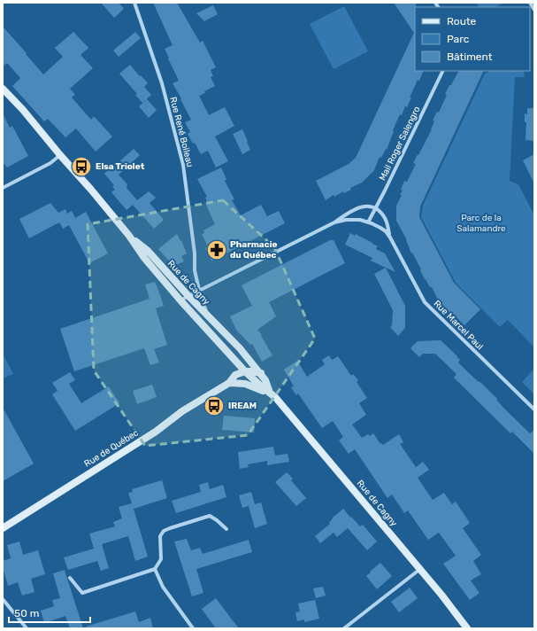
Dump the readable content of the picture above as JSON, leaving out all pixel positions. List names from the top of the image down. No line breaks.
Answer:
{"streets":{"main road":["Rue de Cagny","Rue de Québec"],"street":["Rue René Boileau","Mail Roger Salengro","Rue Marcel Paul"]},"crossings":[["Rue René Boileau","Rue de Cagny"],["Rue René Boileau","Rue Marcel Paul"],["Mail Roger Salengro","Rue Marcel Paul"],["Rue de Cagny","Rue Marcel Paul"]],"parks":["Parc de la Salamandre"],"places":{"bus stop":["Elsa Triolet","IREAM"],"pharmacy":["Pharmacie du Québec"]},"legend":["Route","Parc","Bâtiment"],"scale_bar":"50 m"}
